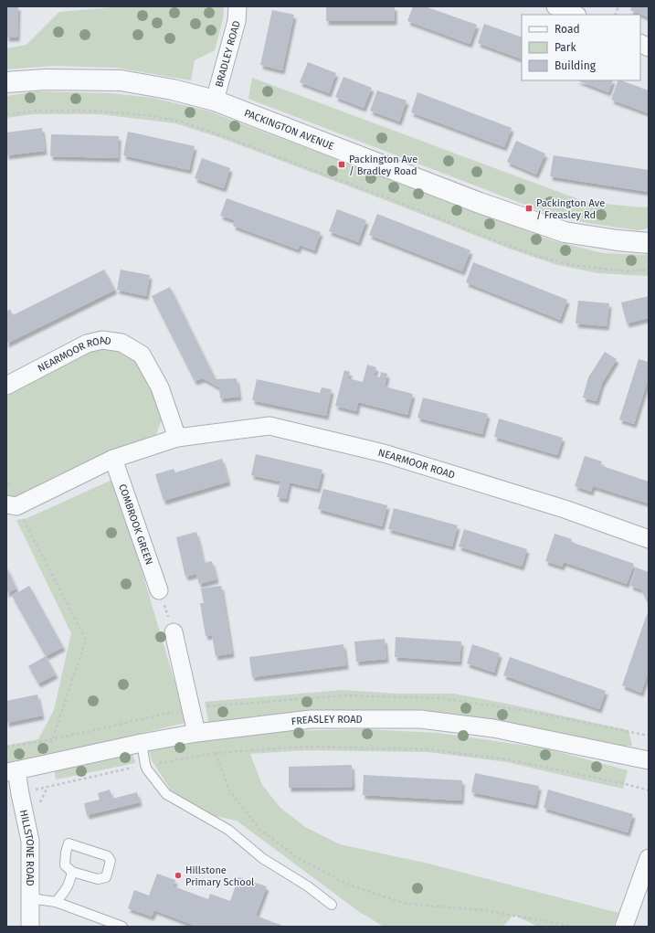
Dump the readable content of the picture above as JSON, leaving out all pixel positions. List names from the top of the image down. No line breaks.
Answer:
{"streets":{"street":["BRADLEY ROAD","PACKINGTON AVENUE","NEARMOOR ROAD","COMBROOK GREEN","FREASLEY ROAD","HILLSTONE ROAD"]},"crossings":[["BRADLEY ROAD","PACKINGTON AVENUE"],["NEARMOOR ROAD","COMBROOK GREEN"],["FREASLEY ROAD","HILLSTONE ROAD"]],"places":{"transit":["Packington Ave / Bradley Road","Packington Ave / Freasley Rd"],"other":["Hillstone Primary School"]},"legend":["Road","Park","Building"]}
